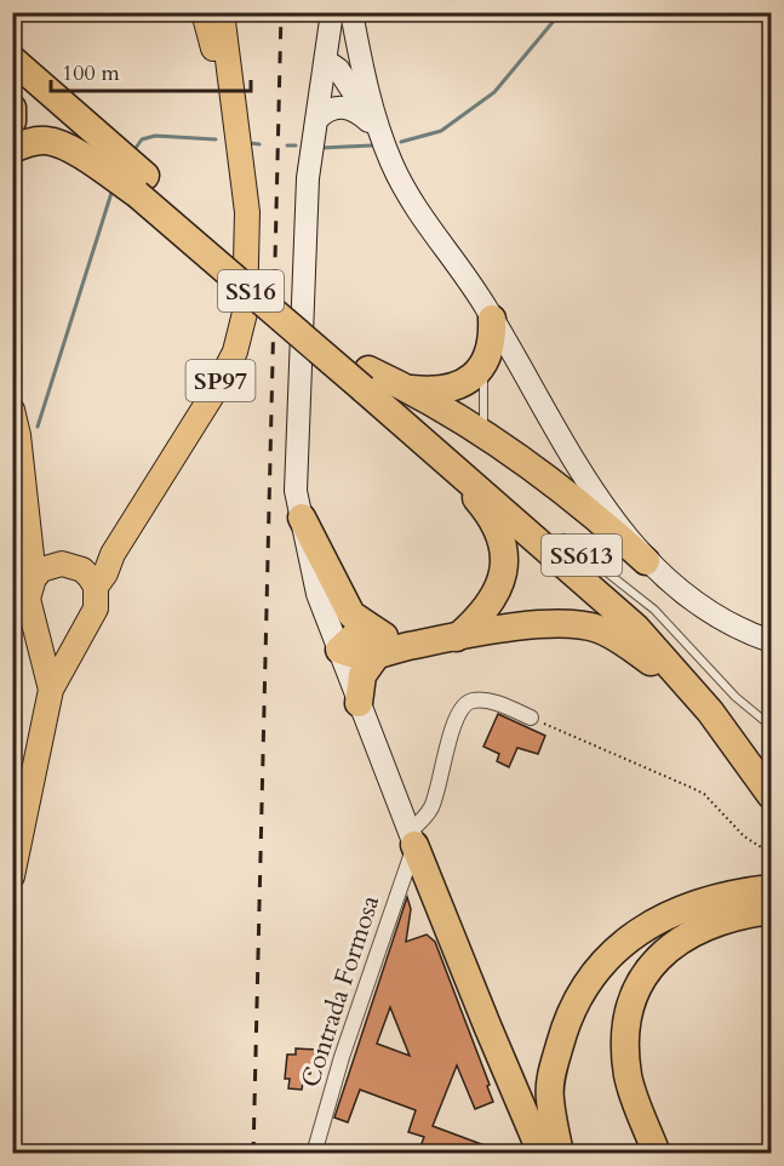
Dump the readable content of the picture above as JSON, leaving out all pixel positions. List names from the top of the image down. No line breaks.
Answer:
{"streets":{"highway":["SS16","SS613"],"main road":["SP97"],"street":["Contrada Formosa"]},"crossings":[["SS16","SS613"]],"scale_bar":"100 m"}
